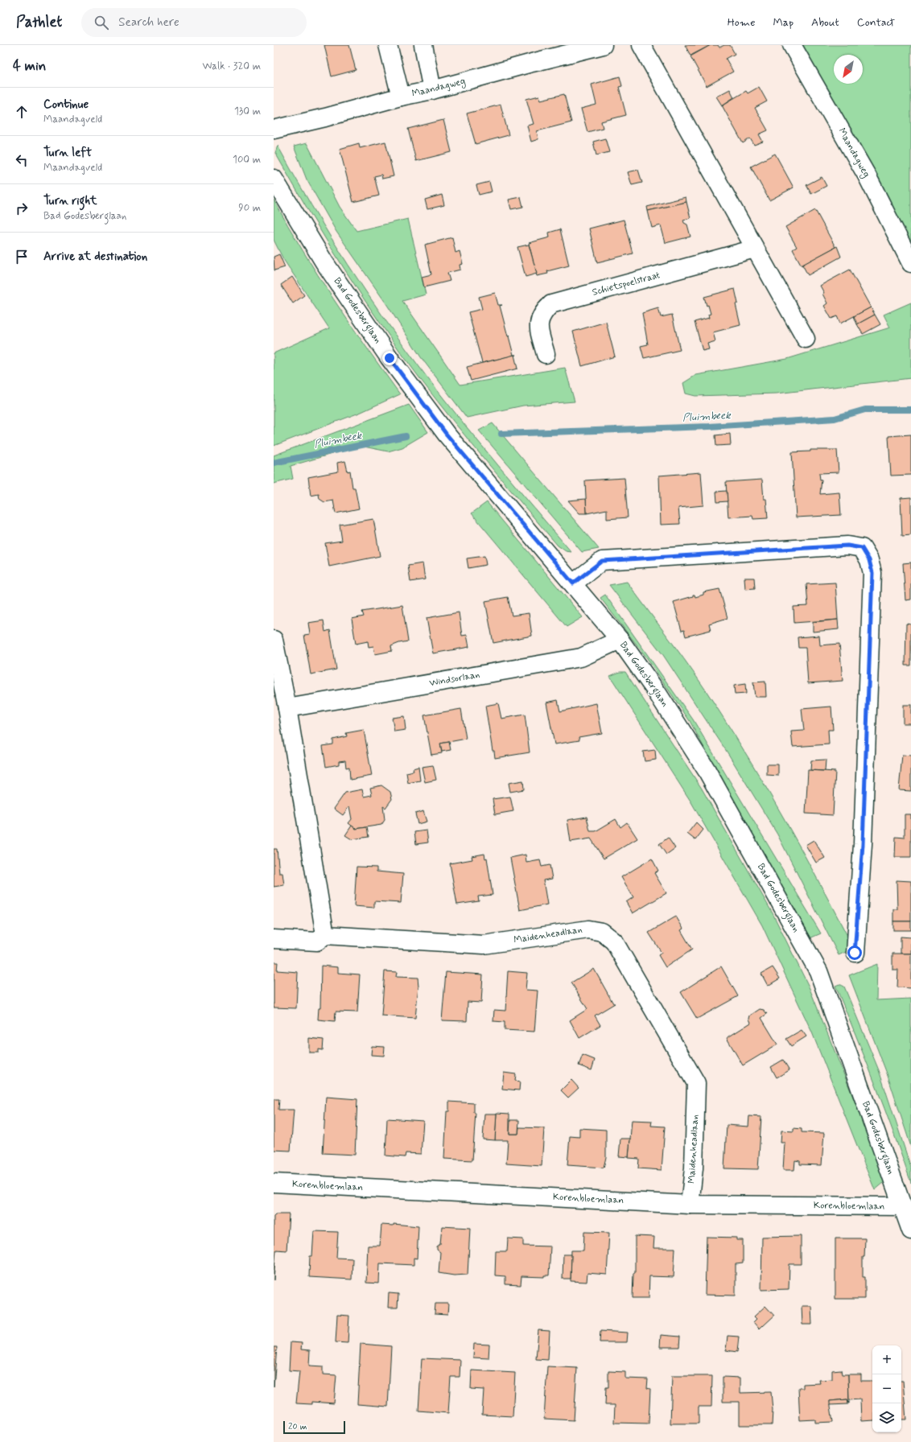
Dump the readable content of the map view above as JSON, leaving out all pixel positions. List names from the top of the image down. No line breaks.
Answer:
{"streets":{"street":["Maandagweg","Schietspoelstraat","Bad Godesberglaan","Windsorlaan","Maidenheadlaan","Korenbloemlaan"]},"crossings":[["Bad Godesberglaan","Windsorlaan"],["Bad Godesberglaan","Korenbloemlaan"],["Maidenheadlaan","Korenbloemlaan"]],"water":["Pluimbeek"],"scale_bar":"20 m","north":"bottom left","page":{"header":"Pathlet","search":"Search here","nav":["Home","Map","About","Contact"],"heading":["4 min","Walk · 320 m"],"list":[["Continue","Maandagveld","130 m"],["Turn left","Maandagveld","100 m"],["Turn right","Bad Godesberglaan","90 m"],"Arrive at destination"],"map_buttons":["+","−"],"scale":"20 m"}}
